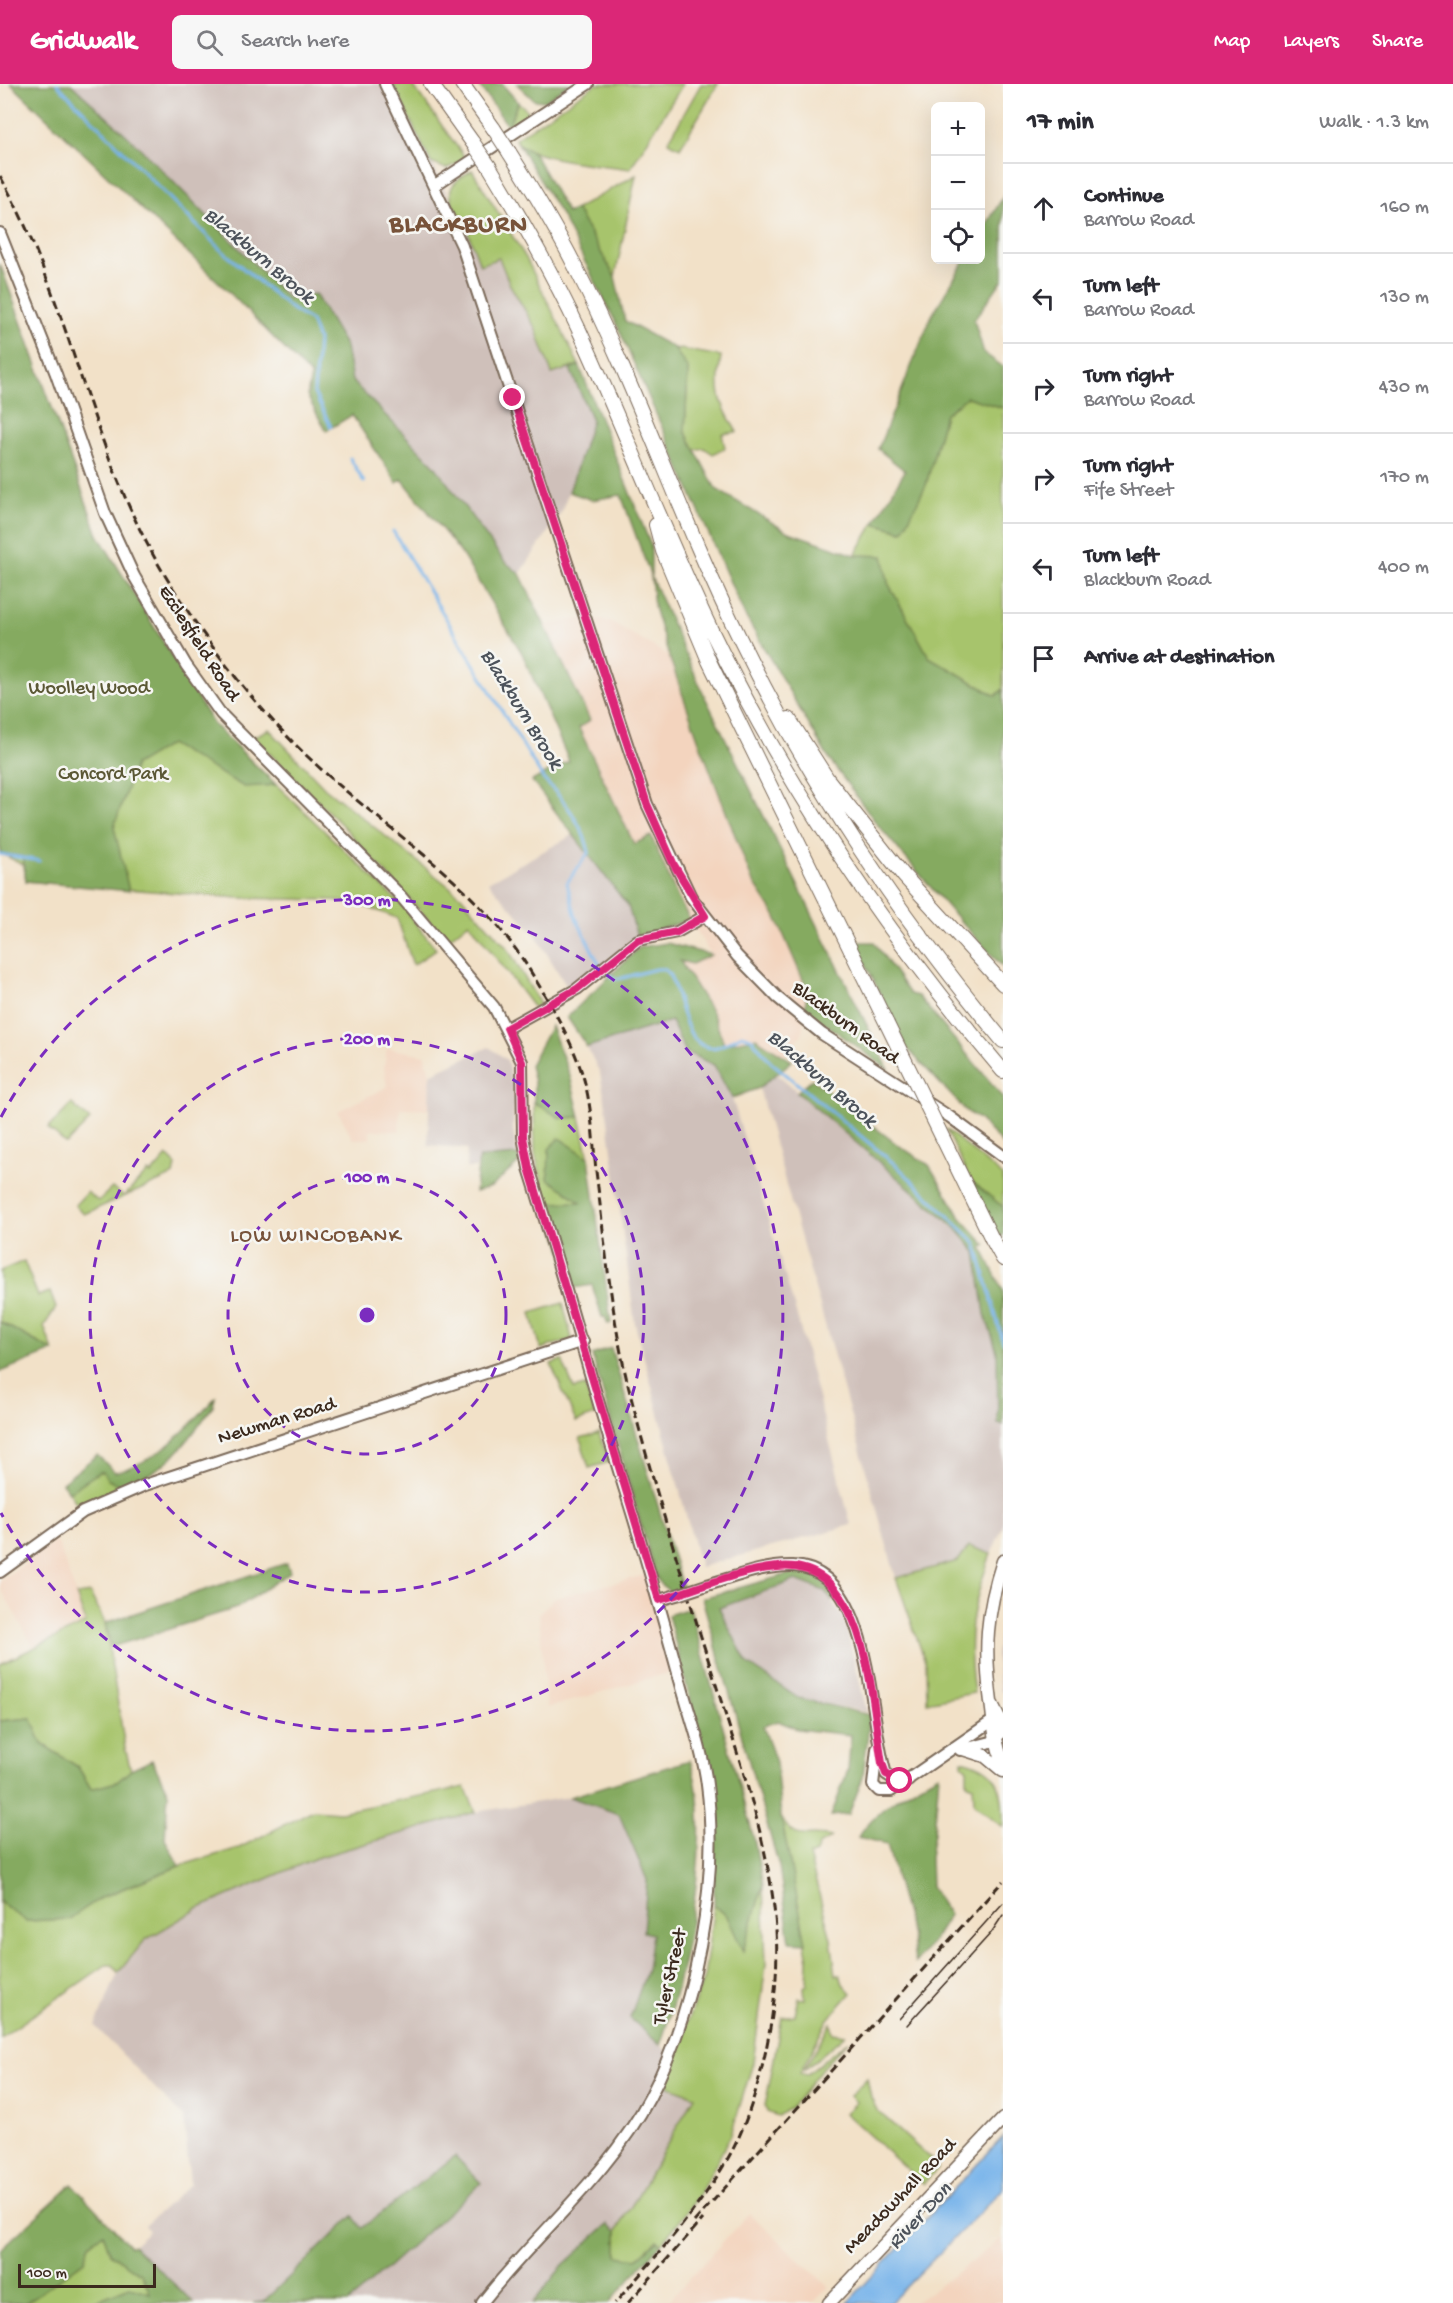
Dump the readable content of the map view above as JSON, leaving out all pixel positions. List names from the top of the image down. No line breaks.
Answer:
{"streets":{"main road":["Meadowhall Road"],"street":["Ecclesfield Road","Blackburn Road","Newman Road","Tyler Street"]},"crossings":[["Ecclesfield Road","Newman Road"],["Ecclesfield Road","Tyler Street"],["Newman Road","Tyler Street"]],"districts":["BLACKBURN","LOW WINCOBANK"],"water":["Blackburn Brook","River Don"],"parks":["Woolley Wood","Concord Park"],"scale_bar":"100 m","page":{"header":"Gridwalk","search":"Search here","nav":["Map","Layers","Share"],"heading":["17 min","Walk · 1.3 km"],"map_buttons":["+","−"],"list":[["Continue","Barrow Road","160 m"],["Turn left","Barrow Road","130 m"],["Turn right","Barrow Road","430 m"],["Turn right","Fife Street","170 m"],["Turn left","Blackburn Road","400 m"],"Arrive at destination"],"scale":"100 m"},"rings":["300 m","200 m","100 m"]}
